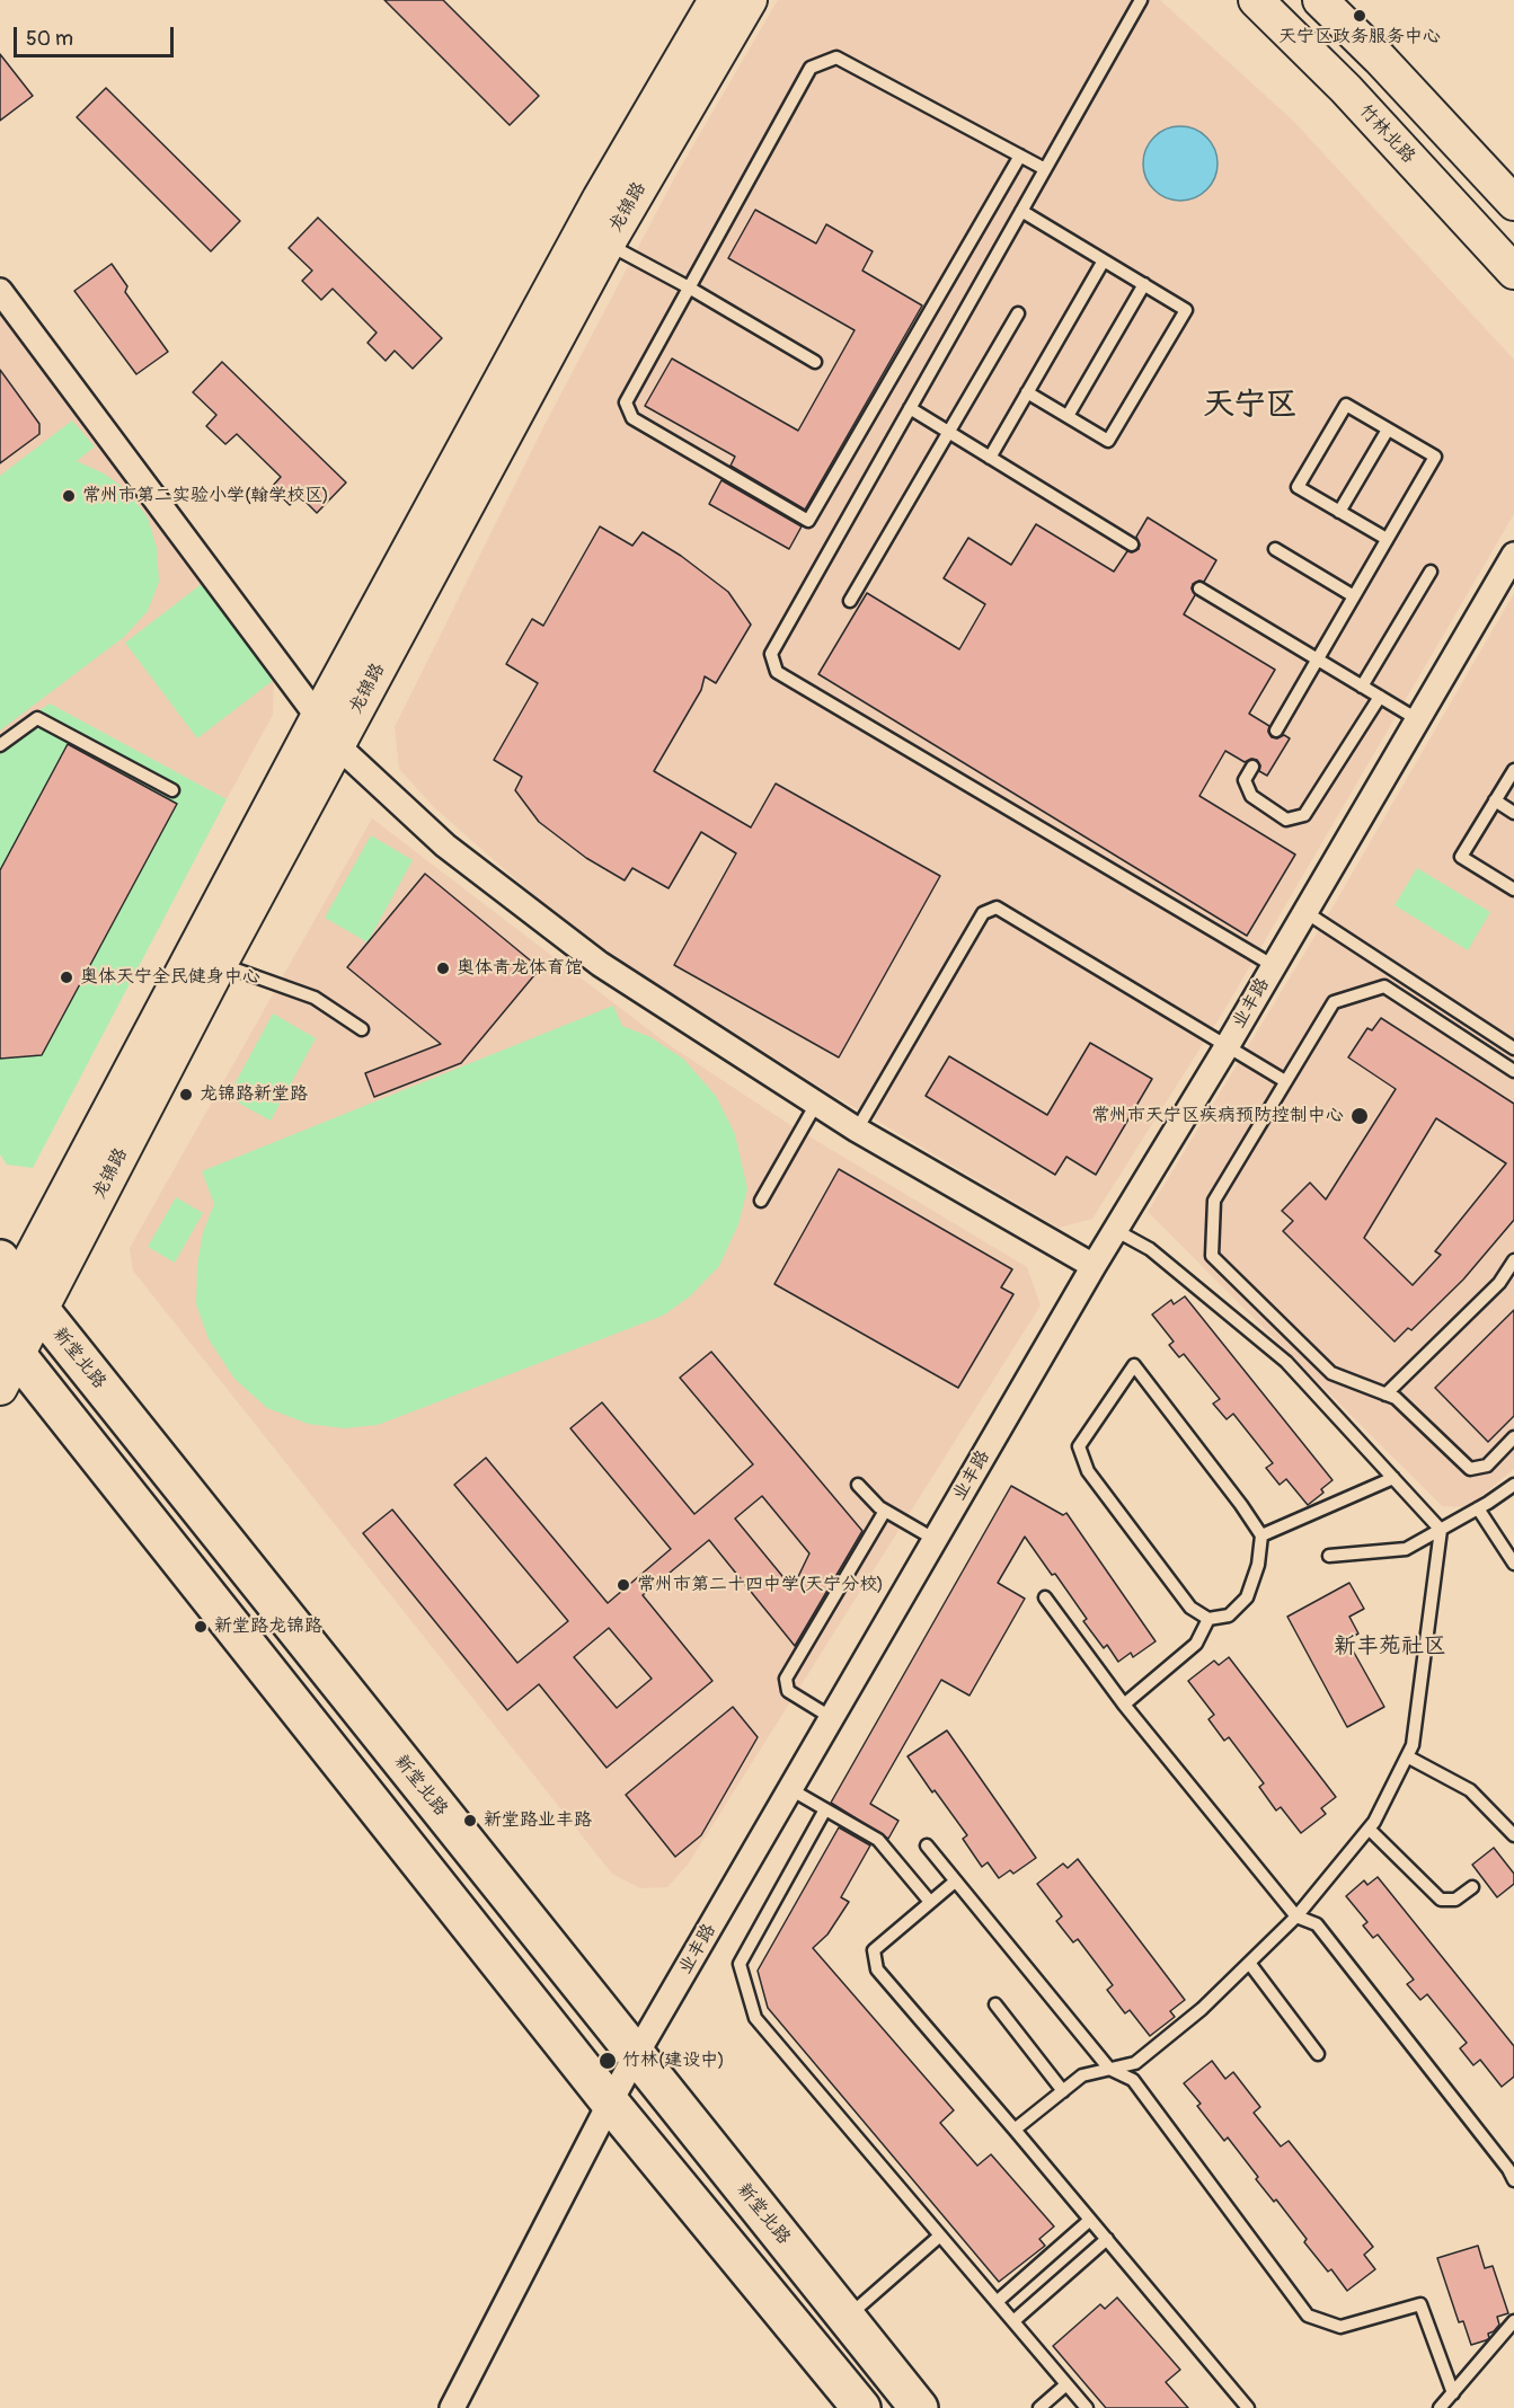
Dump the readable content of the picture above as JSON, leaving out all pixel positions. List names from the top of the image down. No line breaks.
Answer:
{"streets":{"main road":["竹林北路","龙锦路","新堂北路"],"street":["业丰路"]},"crossings":[["龙锦路","新堂北路"],["业丰路","新堂北路"]],"districts":["天宁区","新丰苑社区"],"places":["天宁区政务服务中心","常州市第二实验小学(翰学校区)","奥体青龙体育馆","奥体天宁全民健身中心","龙锦路新堂路","常州市天宁区疾病预防控制中心","常州市第二十四中学(天宁分校)","新堂路龙锦路","新堂路业丰路","竹林(建设中)"],"scale_bar":"50 m"}
